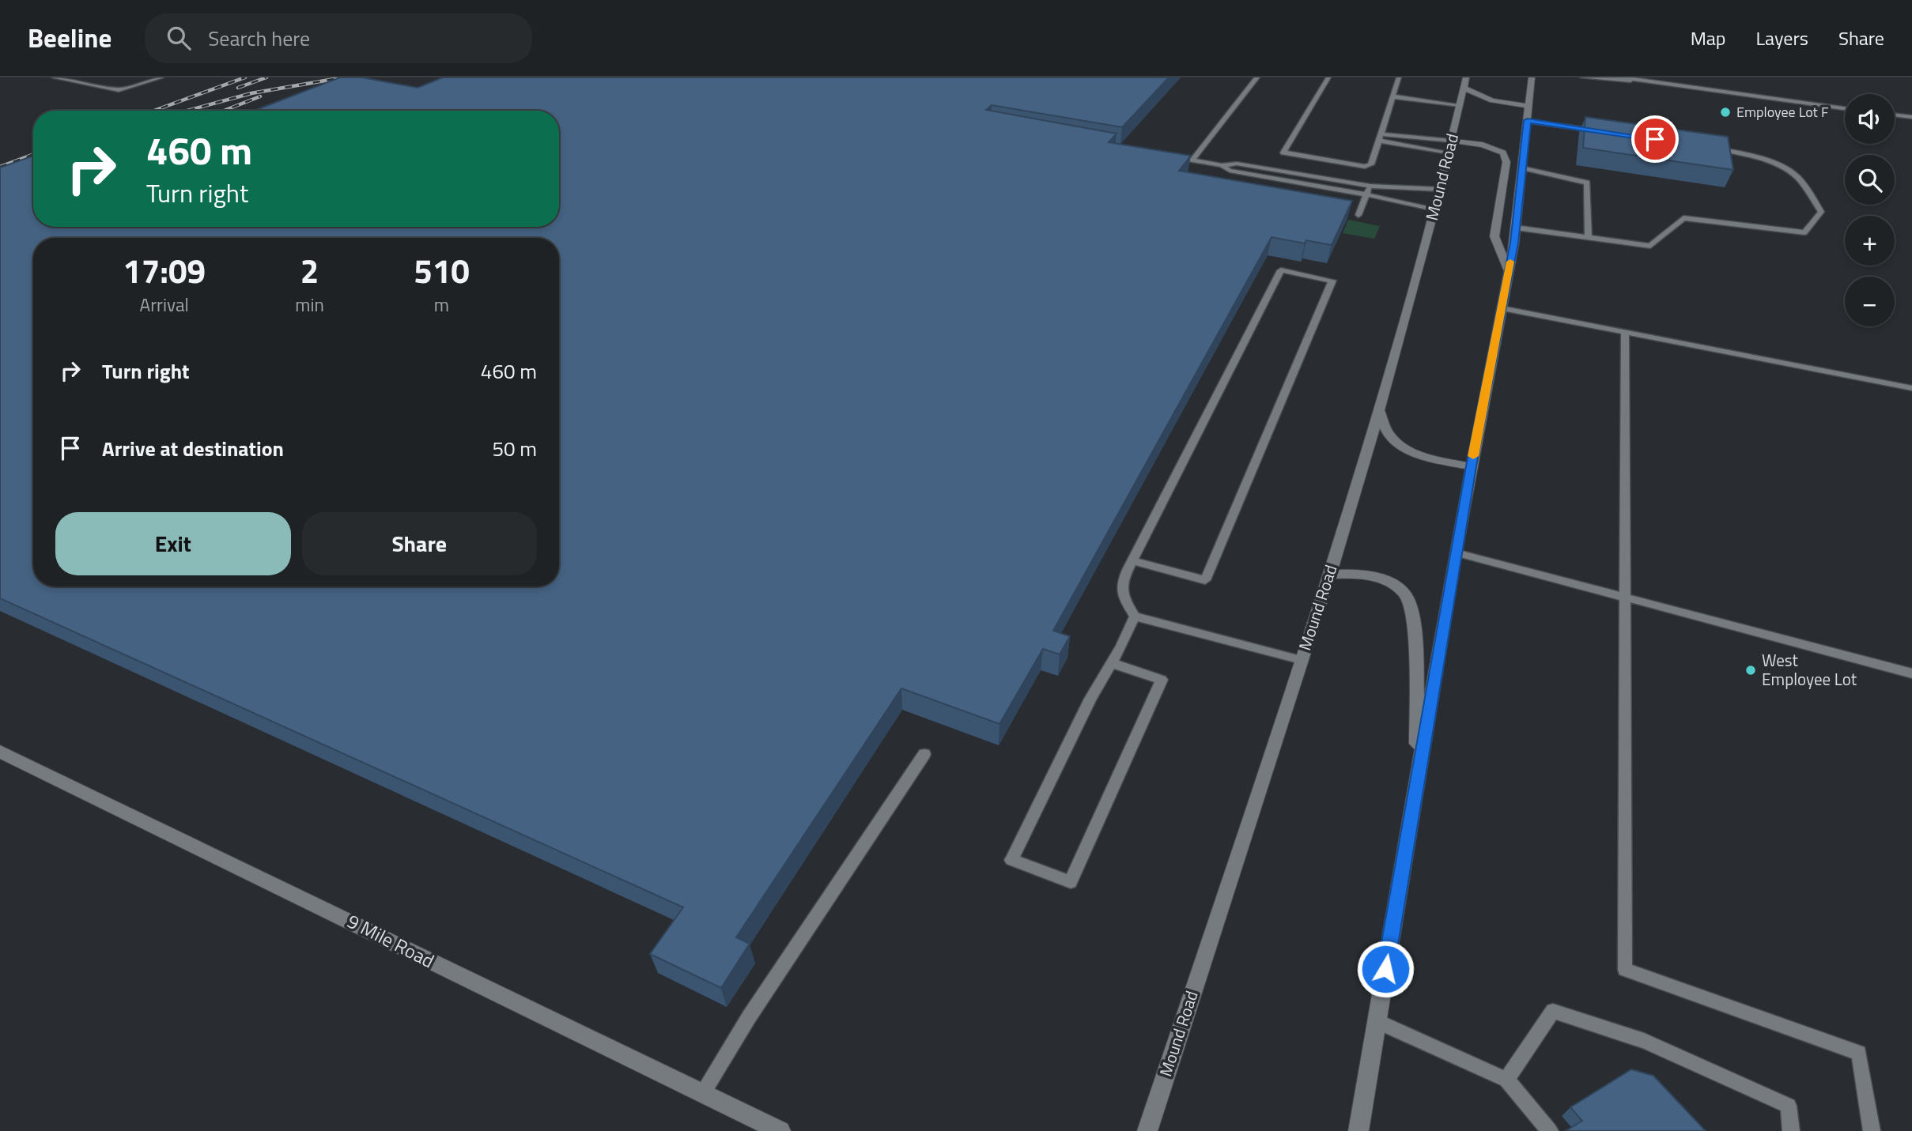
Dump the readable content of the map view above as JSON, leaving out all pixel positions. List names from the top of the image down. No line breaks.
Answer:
{"streets":{"main road":["Mound Road","9 Mile Road"]},"places":["Employee Lot F","West Employee Lot"],"page":{"header":"Beeline","search":"Search here","nav":["Map","Layers","Share"],"map_buttons":["+","−"],"turn":["460 m","Turn right"],"eta":["17:09","Arrival","2","min","510","m"],"list":[{"name":"Turn right","value":"460 m"},{"name":"Arrive at destination","value":"50 m"}],"buttons":["Exit","Share"]}}
